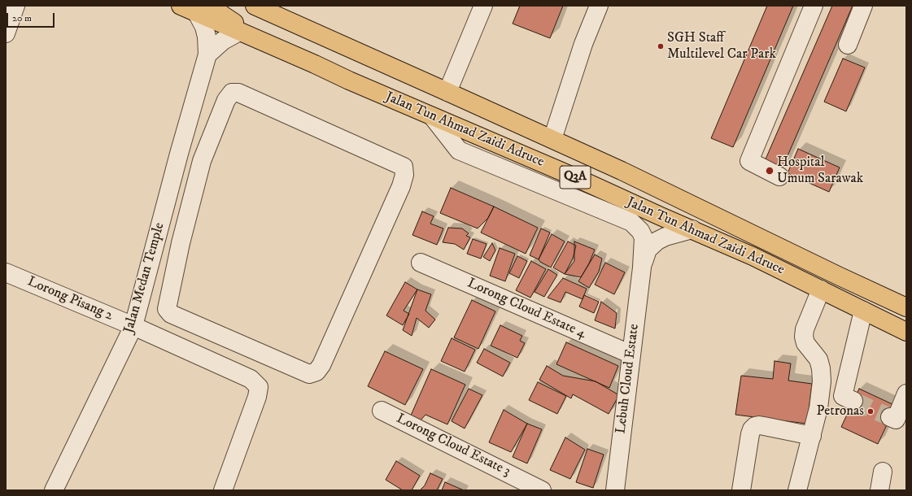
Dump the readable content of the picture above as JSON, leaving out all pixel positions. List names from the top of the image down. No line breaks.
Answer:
{"streets":{"main road":["Jalan Tun Ahmad Zaidi Adruce","Q3A"],"street":["Jalan Medan Temple","Lorong Pisang 2","Lorong Cloud Estate 4","Lebuh Cloud Estate","Lorong Cloud Estate 3"]},"crossings":[["Jalan Tun Ahmad Zaidi Adruce","Jalan Medan Temple"],["Jalan Medan Temple","Lorong Pisang 2"],["Lorong Cloud Estate 4","Lebuh Cloud Estate"]],"places":["SGH Staff Multilevel Car Park","Hospital Umum Sarawak","Petronas"],"scale_bar":"20 m"}
